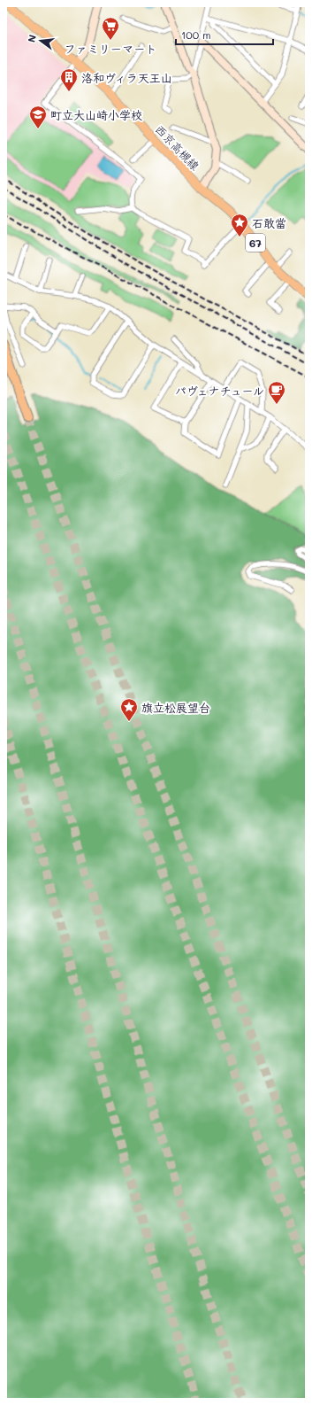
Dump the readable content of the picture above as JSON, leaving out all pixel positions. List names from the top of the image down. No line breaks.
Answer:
{"streets":{"main road":["西京高槻線","67"]},"places":{"supermarket":["ファミリーマート"],"building":["洛和ヴィラ天王山"],"school or university":["町立大山崎小学校"],"place":["石敢當","旗立松展望台"],"cafe":["パヴェナチュール"]},"scale_bar":"100 m","north":"left"}
